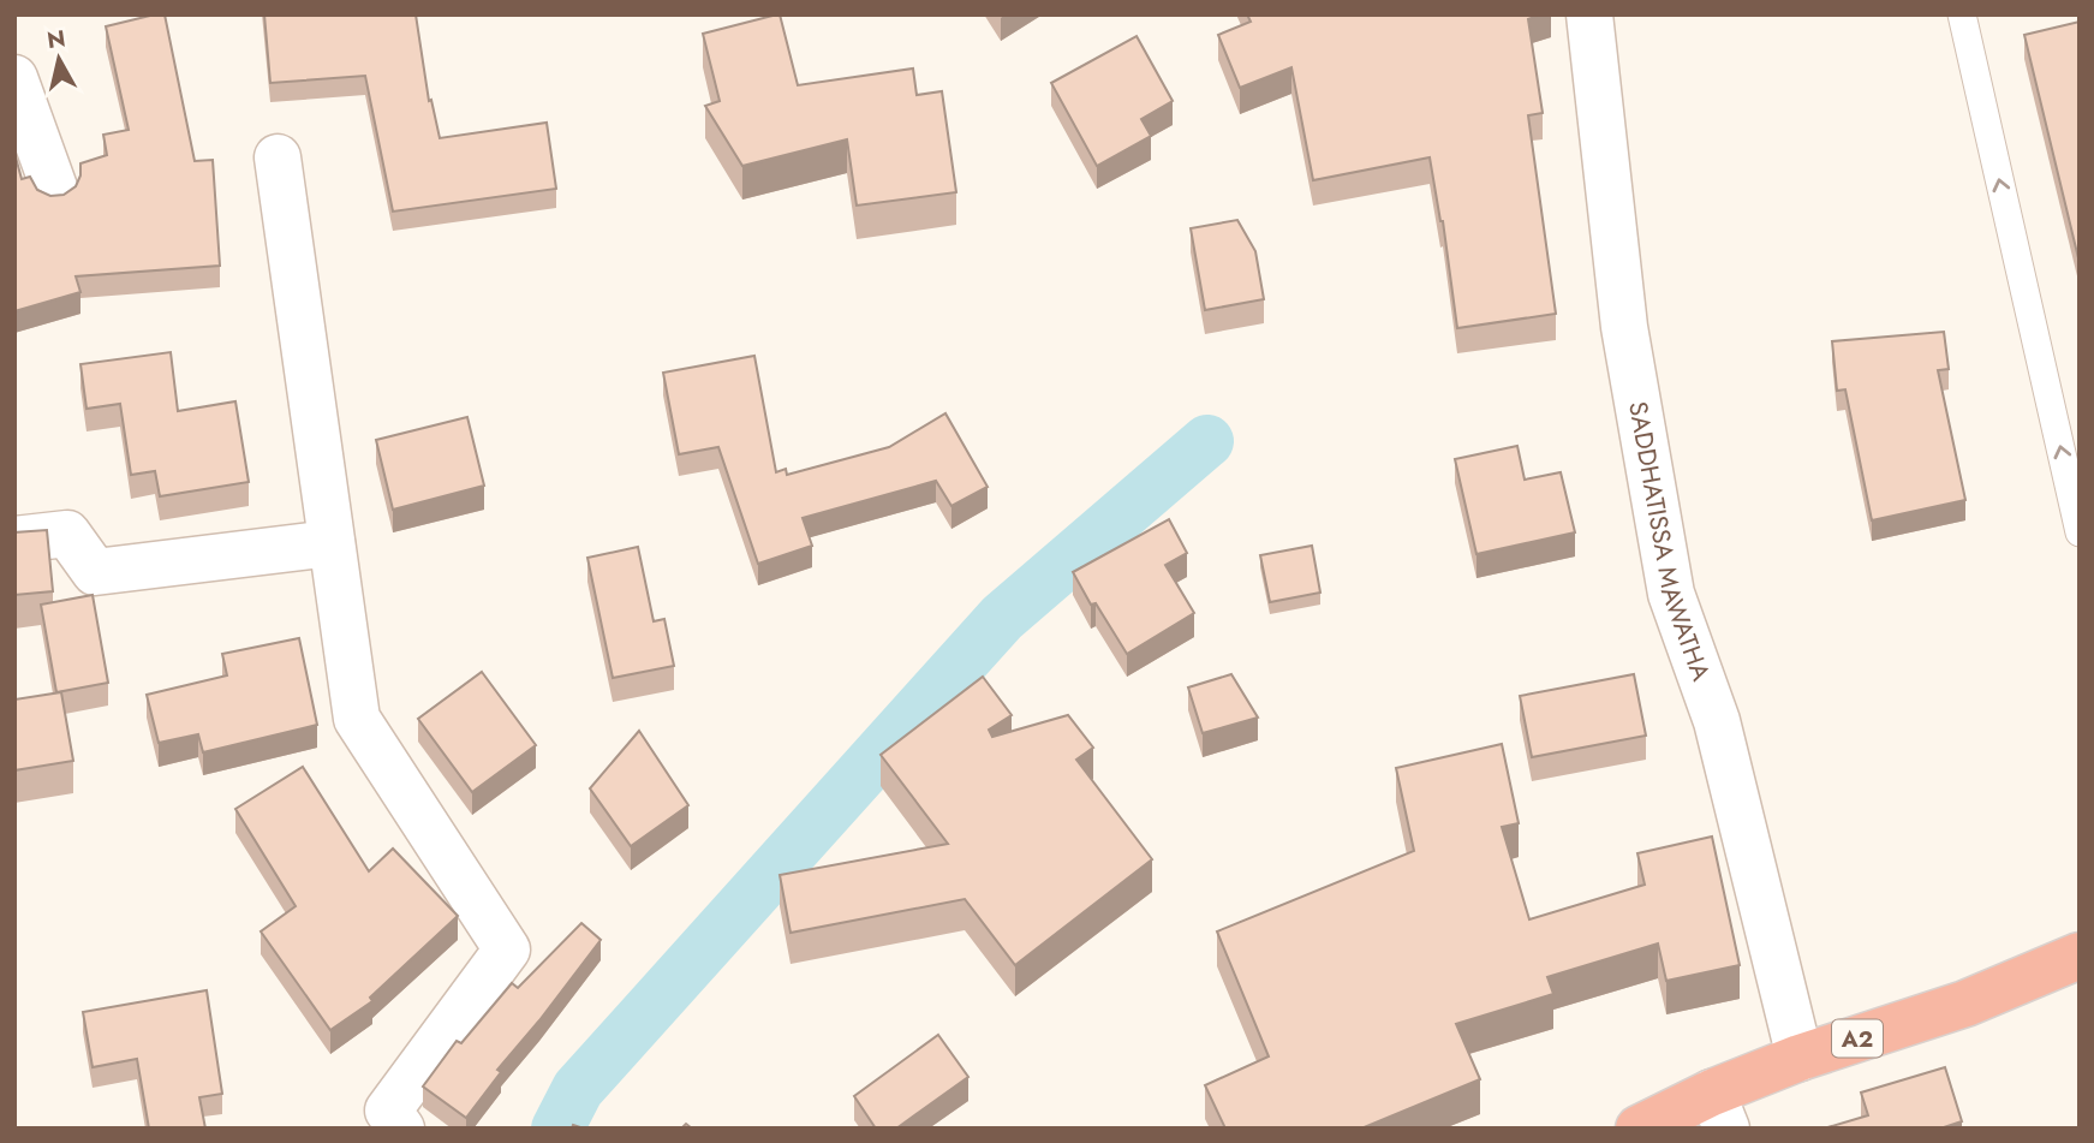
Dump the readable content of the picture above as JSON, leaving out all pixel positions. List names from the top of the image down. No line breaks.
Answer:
{"streets":{"highway":["A2"],"street":["SADDHATISSA MAWATHA"]},"crossings":[["SADDHATISSA MAWATHA","A2"]],"north":"top"}
